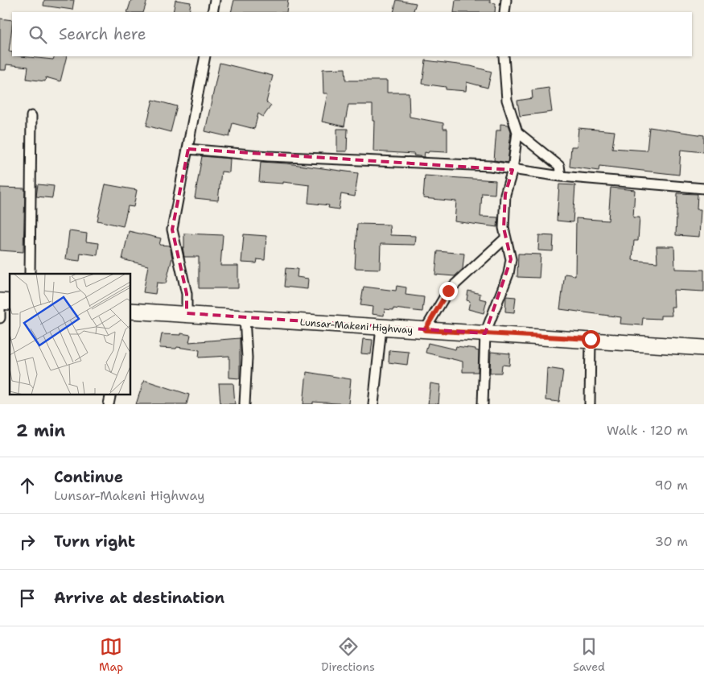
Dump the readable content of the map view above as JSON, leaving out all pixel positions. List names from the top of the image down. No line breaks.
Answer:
{"streets":{"main road":["Lunsar-Makeni Highway"]},"page":{"search":"Search here","heading":["2 min","Walk · 120 m"],"list":[["Continue","Lunsar-Makeni Highway","90 m"],["Turn right","30 m"],"Arrive at destination"],"nav":["Map","Directions","Saved"]}}
